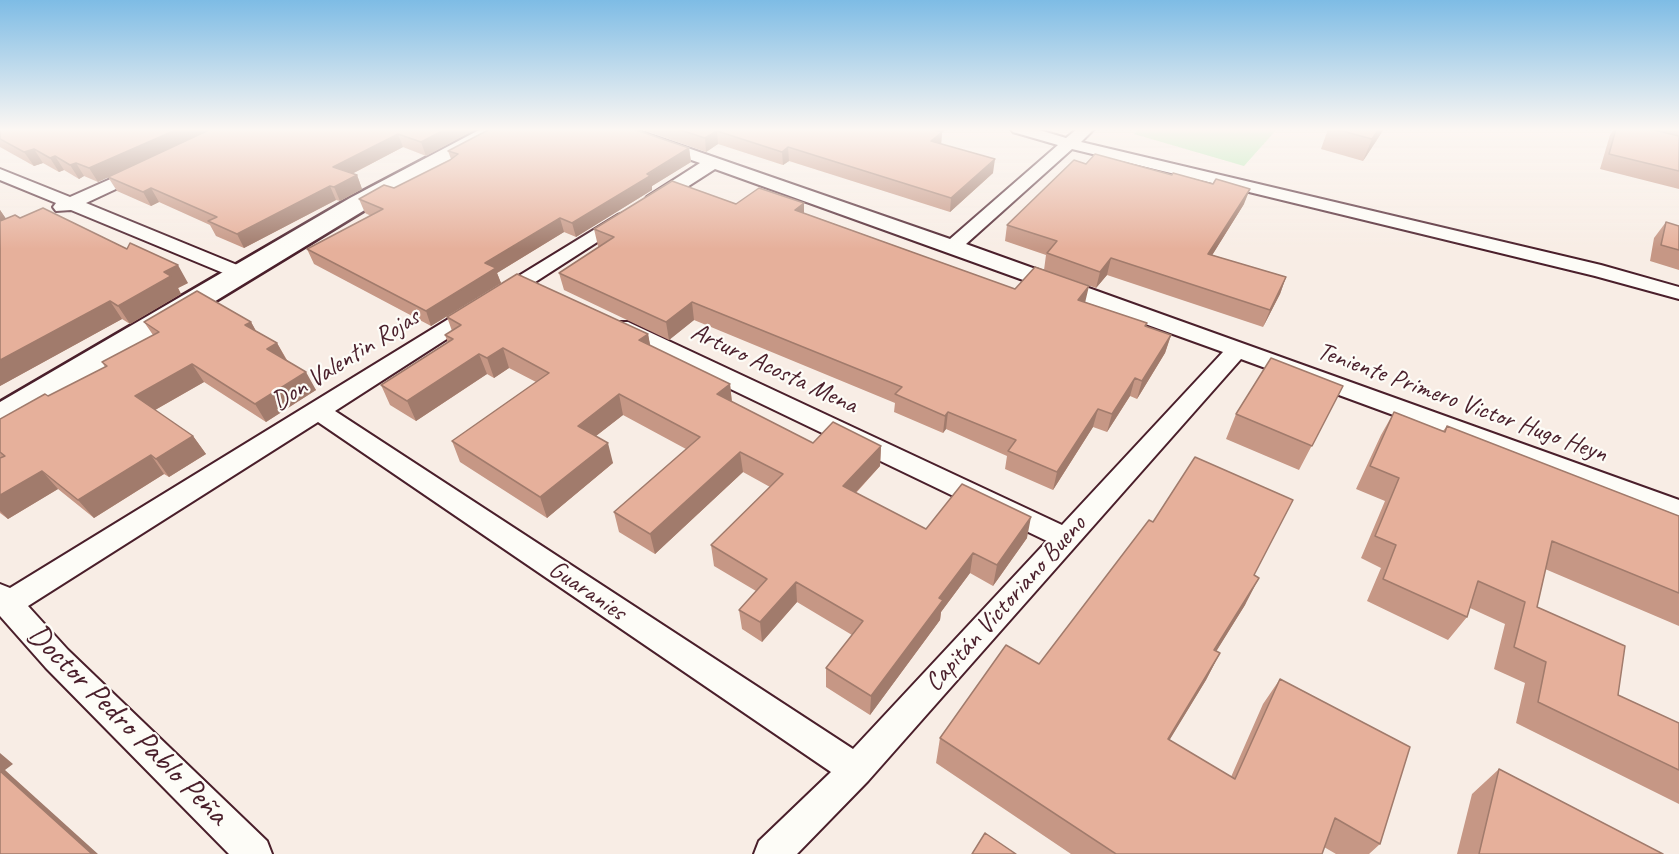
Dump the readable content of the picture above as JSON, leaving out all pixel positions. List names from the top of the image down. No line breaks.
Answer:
{"streets":{"street":["Don Valentin Rojas","Arturo Acosta Mena","Teniente Primero Victor Hugo Heyn","Guaranies","Capitán Victoriano Bueno","Doctor Pedro Pablo Peña"]},"crossings":[["Don Valentin Rojas","Guaranies"],["Don Valentin Rojas","Doctor Pedro Pablo Peña"],["Arturo Acosta Mena","Capitán Victoriano Bueno"],["Teniente Primero Victor Hugo Heyn","Capitán Victoriano Bueno"],["Guaranies","Capitán Victoriano Bueno"]]}
